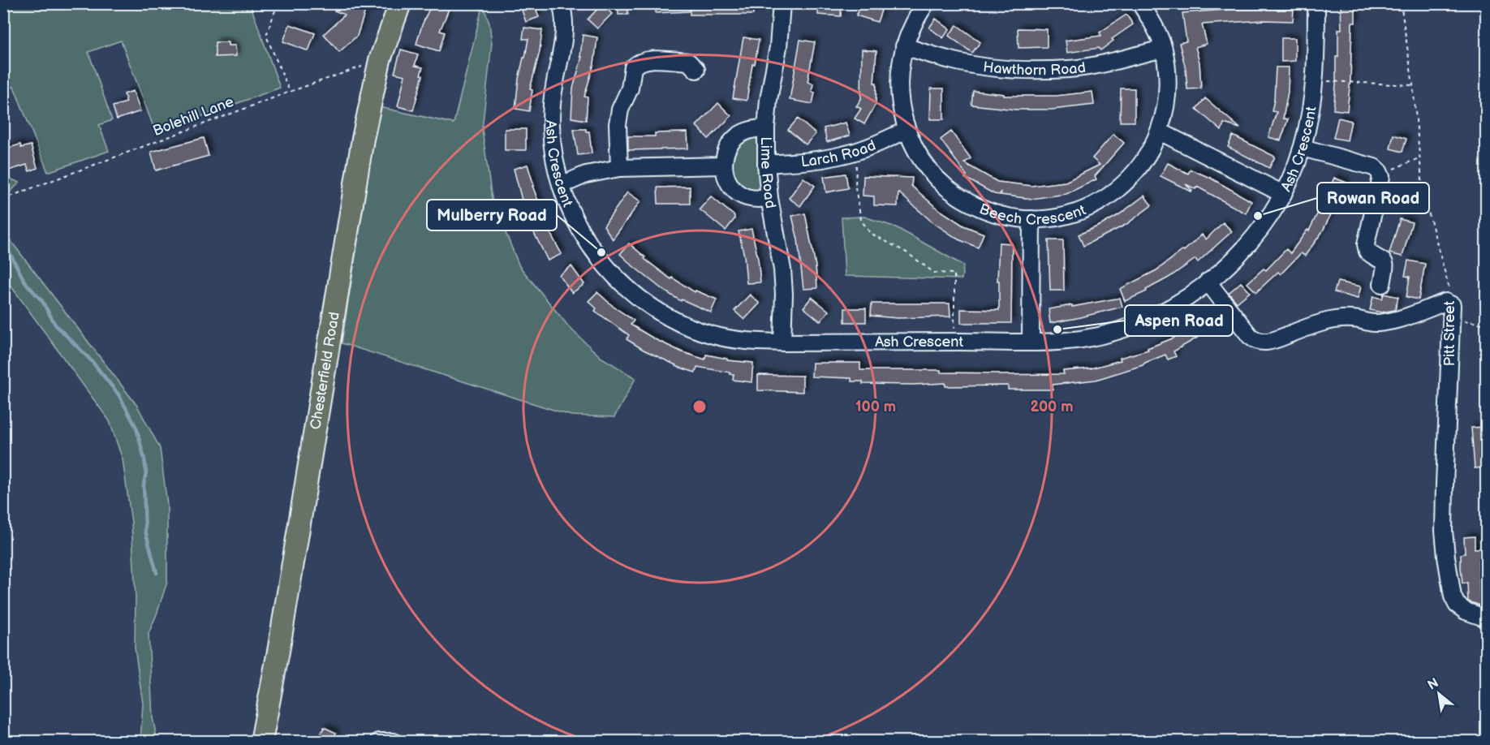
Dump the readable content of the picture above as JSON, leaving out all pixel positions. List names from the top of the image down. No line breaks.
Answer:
{"streets":{"main road":["Chesterfield Road"],"street":["Hawthorn Road","Ash Crescent","Larch Road","Lime Road","Beech Crescent","Pitt Street"],"path":["Bolehill Lane"]},"crossings":[["Hawthorn Road","Beech Crescent"],["Bolehill Lane","Chesterfield Road"],["Ash Crescent","Lime Road"],["Larch Road","Lime Road"],["Larch Road","Beech Crescent"]],"places":["Rowan Road","Mulberry Road","Aspen Road"],"north":"top left","rings":["100 m","200 m"]}
